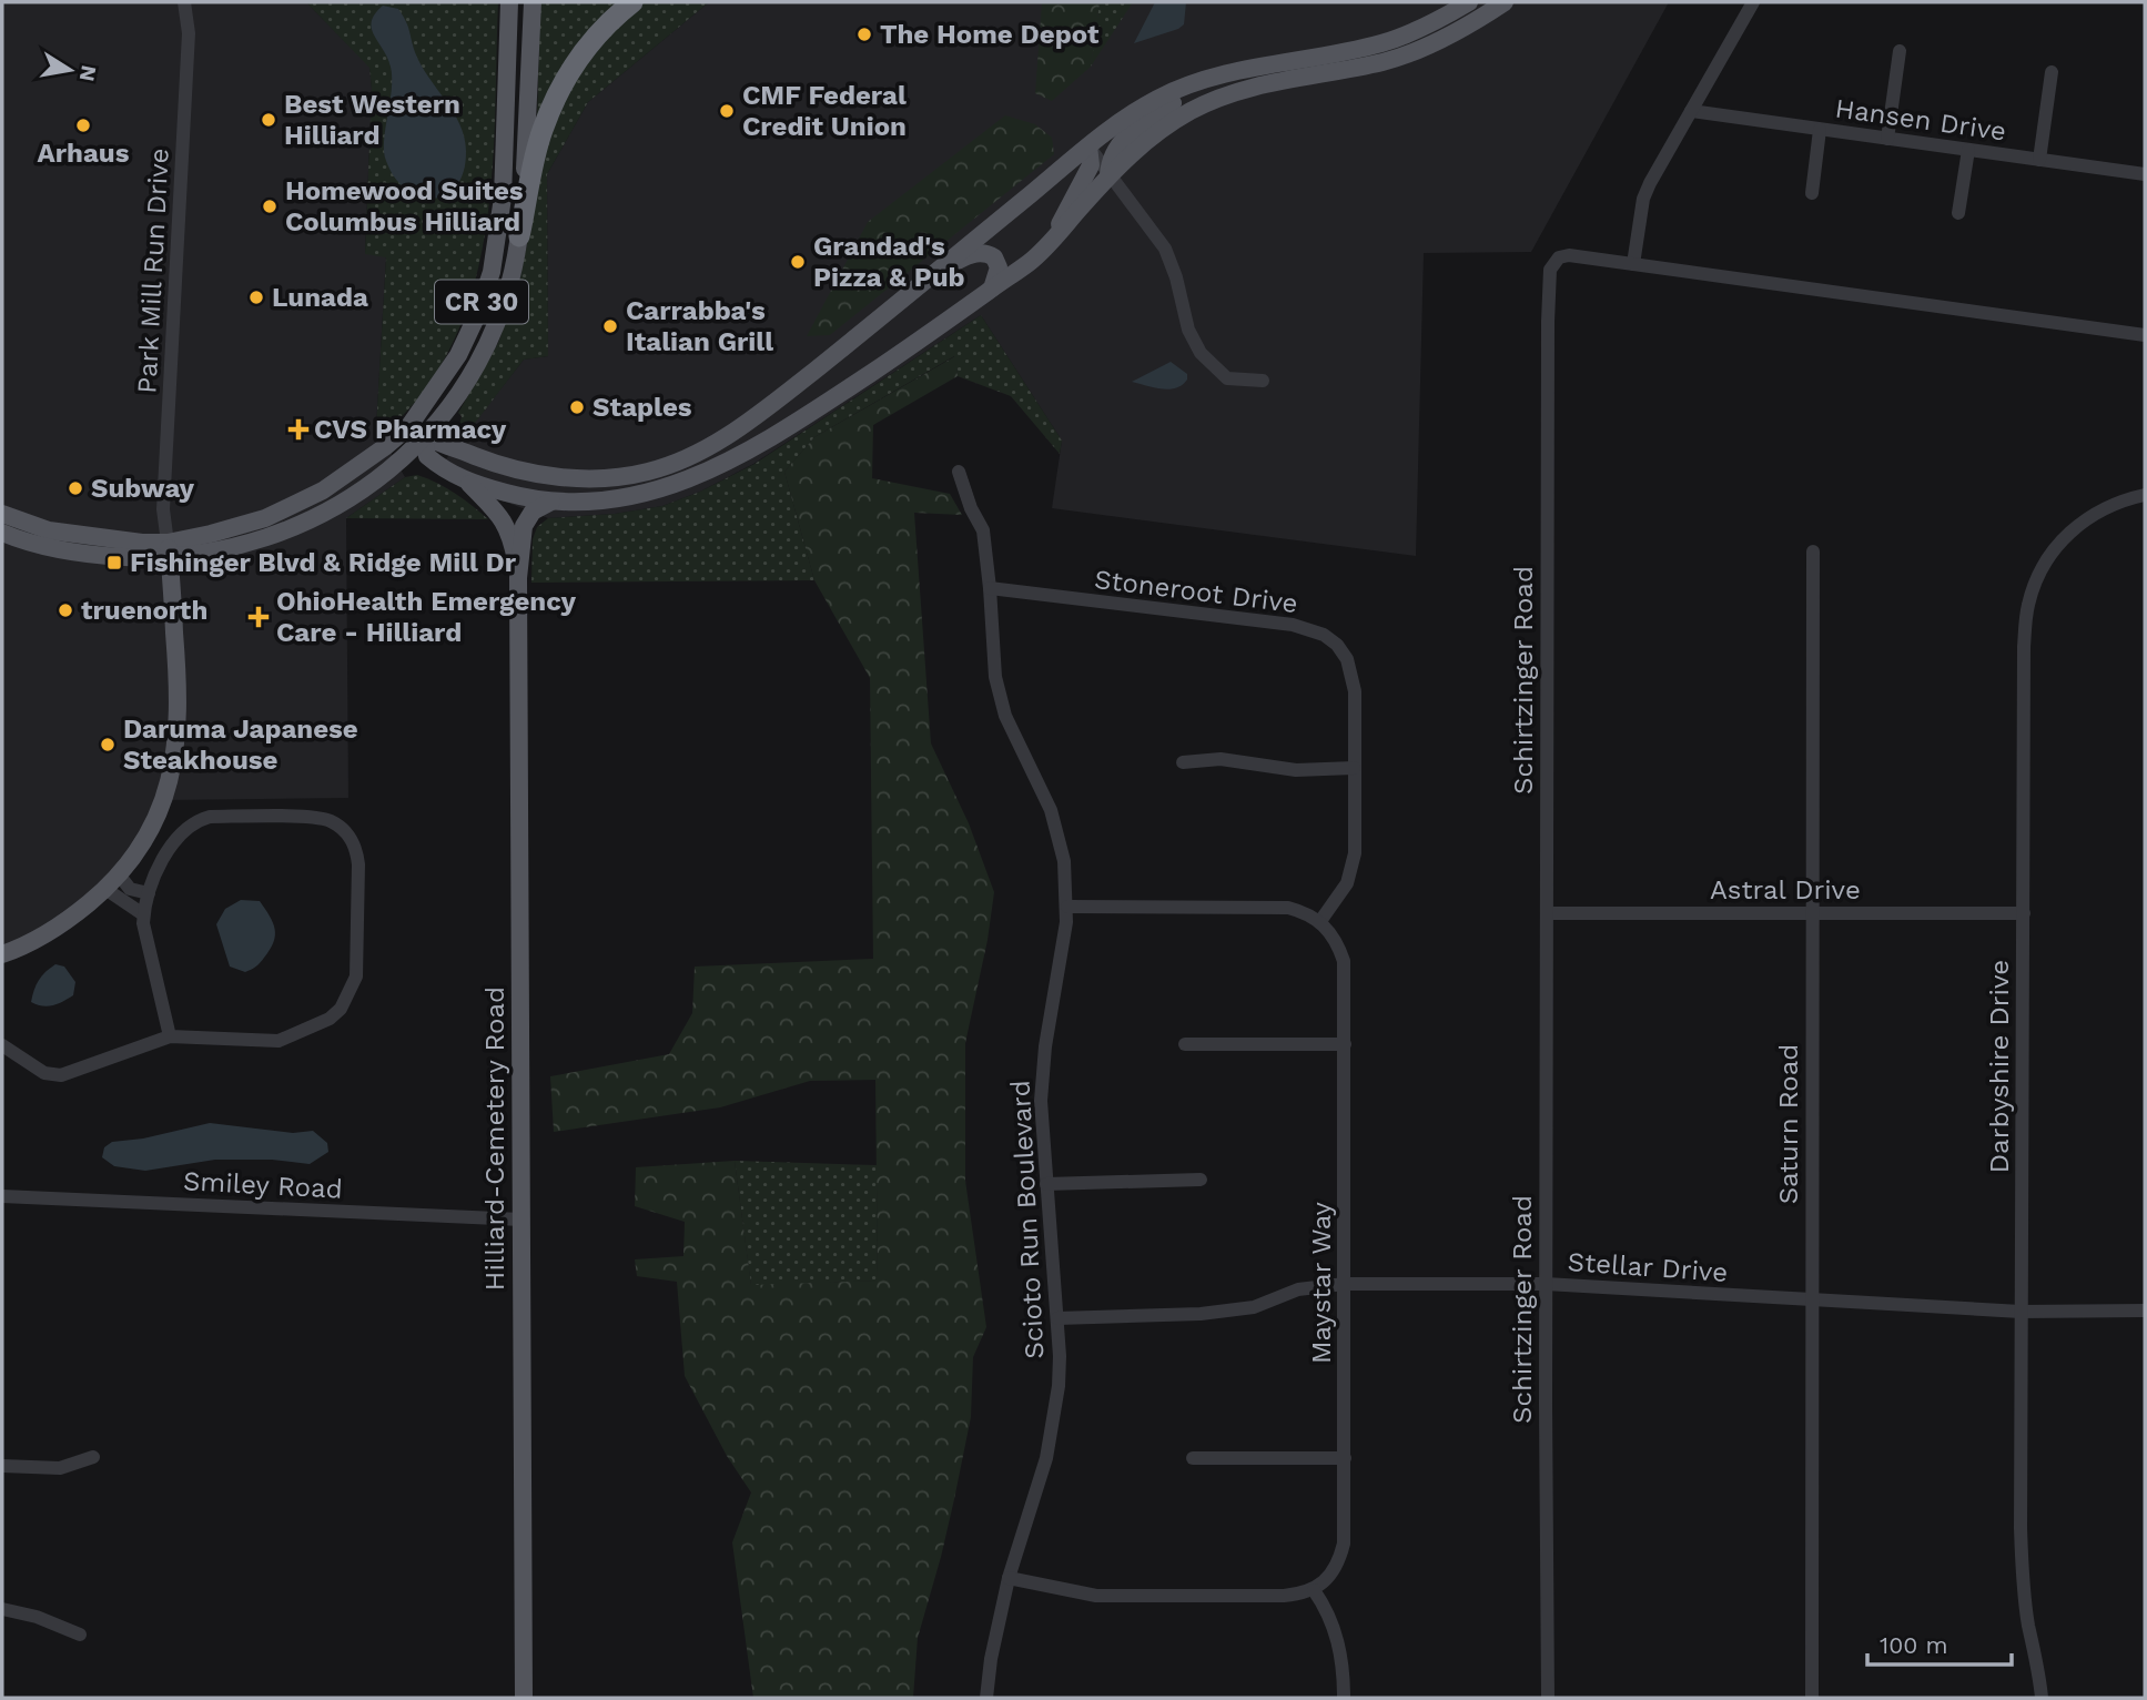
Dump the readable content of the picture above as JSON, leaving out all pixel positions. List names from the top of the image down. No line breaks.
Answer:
{"streets":{"main road":["CR 30","Hilliard-Cemetery Road"],"street":["Hansen Drive","Park Mill Run Drive","Stoneroot Drive","Schirtzinger Road","Astral Drive","Darbyshire Drive","Saturn Road","Smiley Road","Scioto Run Boulevard","Stellar Drive","Maystar Way"]},"crossings":[["Stoneroot Drive","Scioto Run Boulevard"],["Stoneroot Drive","Maystar Way"],["Schirtzinger Road","Astral Drive"],["Schirtzinger Road","Stellar Drive"],["Astral Drive","Darbyshire Drive"],["Astral Drive","Saturn Road"],["Darbyshire Drive","Stellar Drive"],["Saturn Road","Stellar Drive"],["Hilliard-Cemetery Road","Smiley Road"],["Scioto Run Boulevard","Stellar Drive"],["Stellar Drive","Maystar Way"]],"places":{"other":["The Home Depot","CMF Federal Credit Union","Best Western Hilliard","Arhaus","Homewood Suites Columbus Hilliard","Grandad's Pizza & Pub","Lunada","Carrabba's Italian Grill","Staples","Subway","truenorth","Daruma Japanese Steakhouse"],"health":["CVS Pharmacy","OhioHealth Emergency Care - Hilliard"],"transit":["Fishinger Blvd & Ridge Mill Dr"]},"scale_bar":"100 m","north":"right"}
